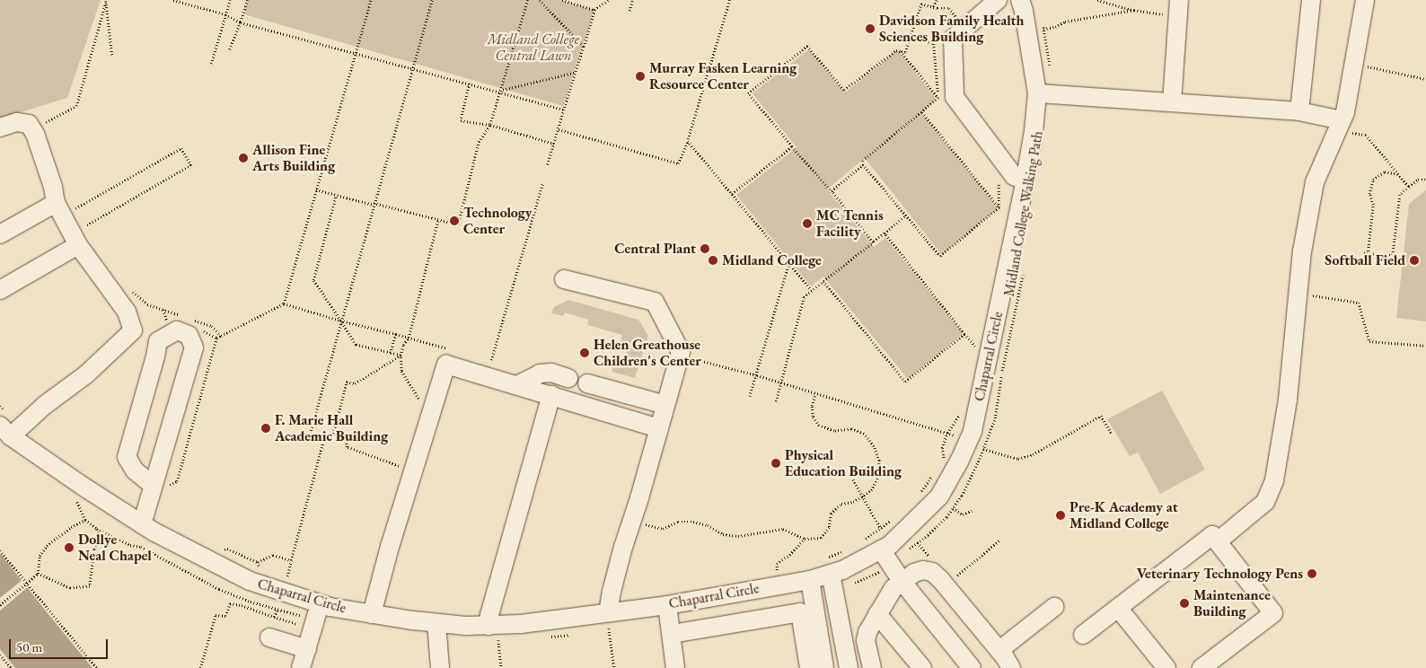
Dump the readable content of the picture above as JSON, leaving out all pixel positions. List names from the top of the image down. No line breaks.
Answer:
{"streets":{"street":["Chaparral Circle"],"path":["Midland College Walking Path"]},"crossings":[["Midland College Walking Path","Chaparral Circle"]],"parks":["Midland College Central Lawn"],"places":["Davidson Family Health Sciences Building","Murray Fasken Learning Resource Center","Allison Fine Arts Building","Technology Center","MC Tennis Facility","Central Plant","Midland College","Softball Field","Helen Greathouse Children's Center","F. Marie Hall Academic Building","Physical Education Building","Pre-K Academy at Midland College","Dollye Neal Chapel","Veterinary Technology Pens","Maintenance Building"],"scale_bar":"50 m"}
